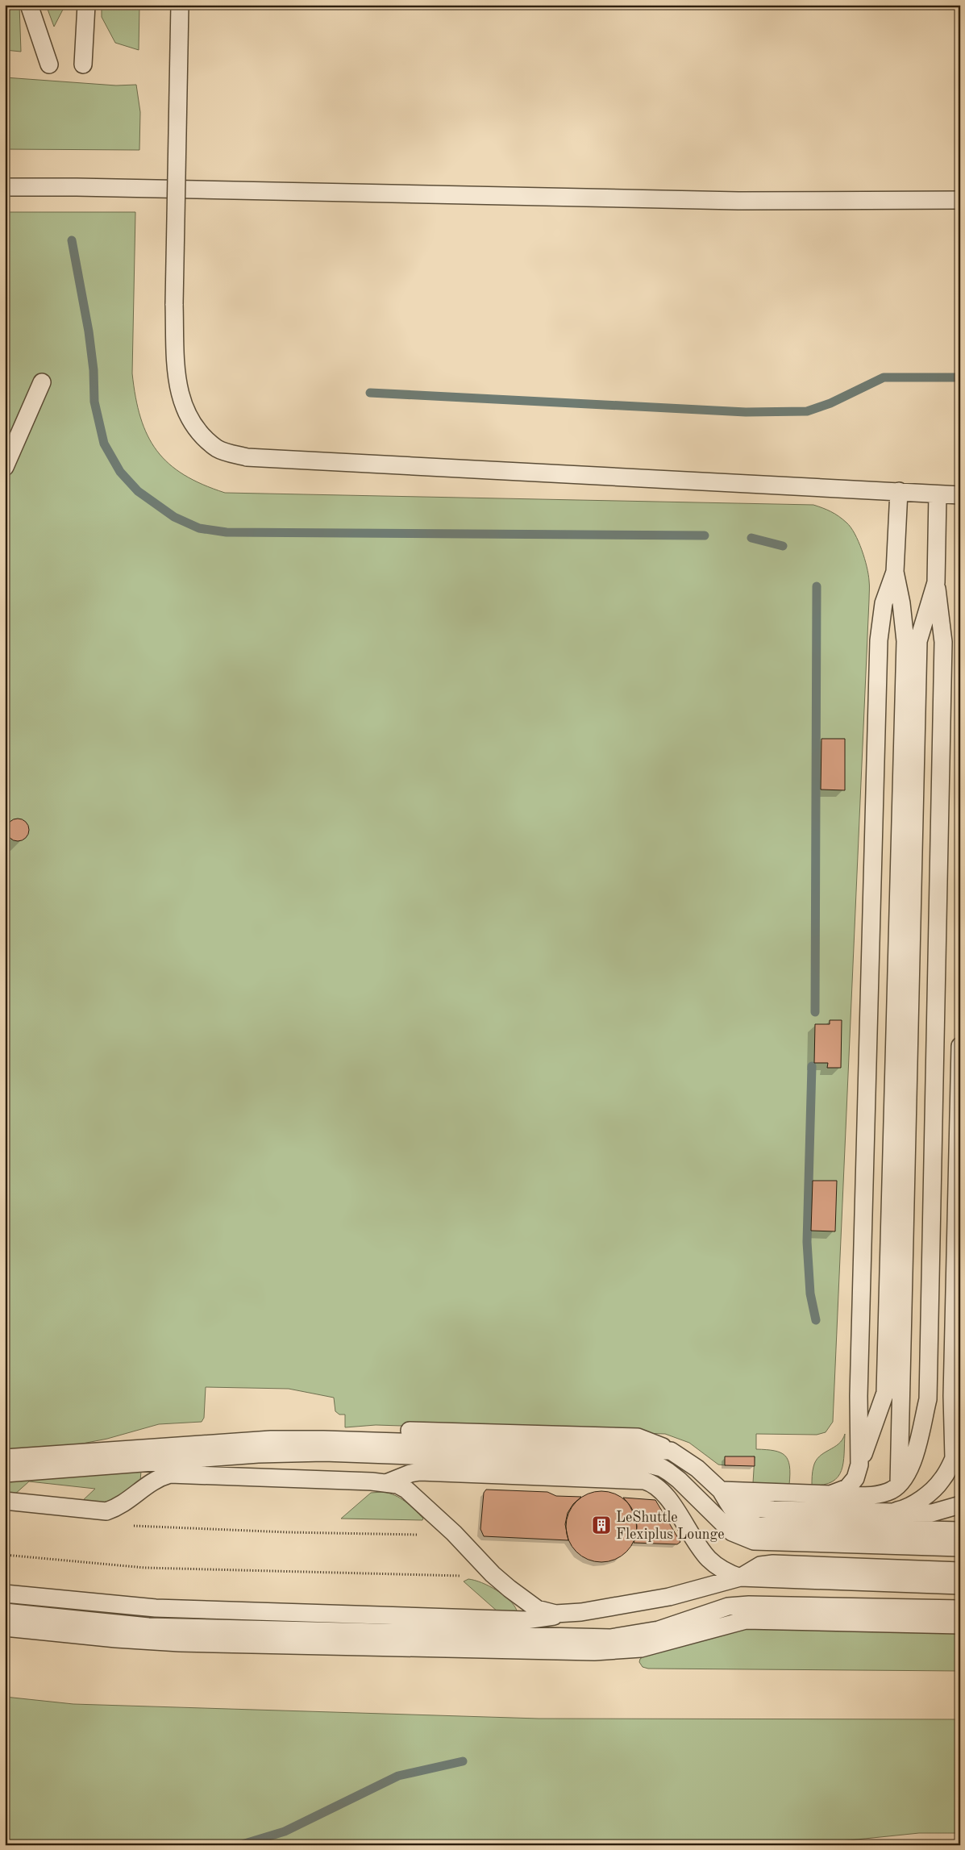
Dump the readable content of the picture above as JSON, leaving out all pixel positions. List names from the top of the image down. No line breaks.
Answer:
{"places":{"building":["LeShuttle Flexiplus Lounge"]}}
